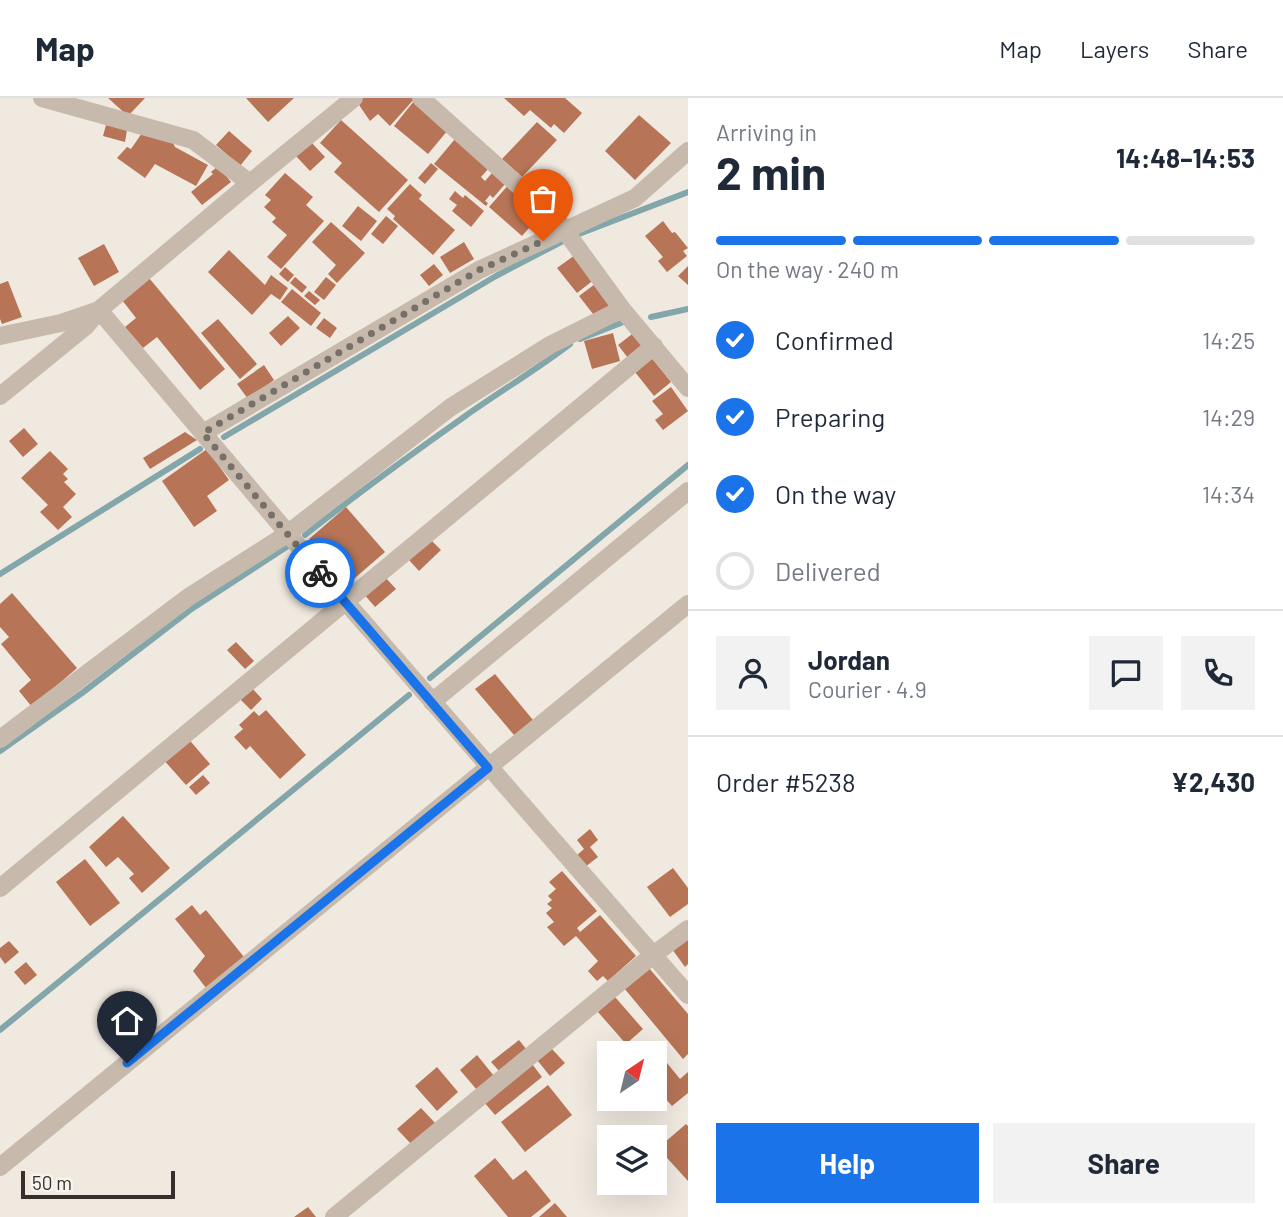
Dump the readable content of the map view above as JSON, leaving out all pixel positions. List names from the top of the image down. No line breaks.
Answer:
{"scale_bar":"50 m","north":"top right","page":{"header":"Map","nav":["Map","Layers","Share"],"heading":["2 min","Arriving in","14:48–14:53"],"panel":["Jordan","Courier · 4.9","Order #5238","¥2,430"],"bar":"On the way · 240 m","list":[["Confirmed","14:25"],["Preparing","14:29"],["On the way","14:34"],"Delivered"],"buttons":["Help","Share"],"scale":"50 m"}}
